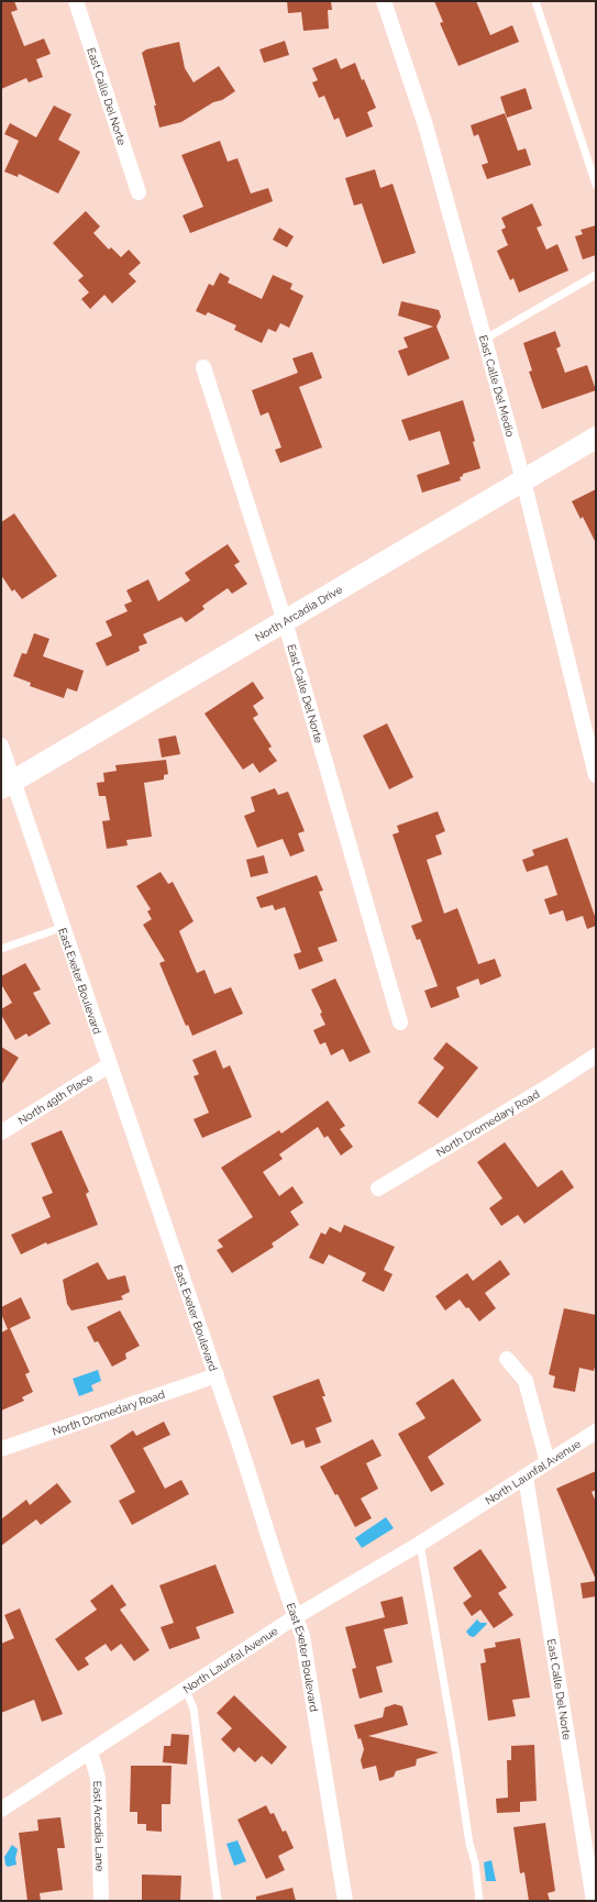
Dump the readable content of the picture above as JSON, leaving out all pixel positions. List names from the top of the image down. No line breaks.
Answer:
{"streets":{"street":["East Calle Del Norte","East Calle Del Medio","North Arcadia Drive","East Exeter Boulevard","North 49th Place","North Dromedary Road","North Launfal Avenue","East Arcadia Lane"]},"crossings":[["East Calle Del Norte","North Arcadia Drive"],["East Calle Del Norte","North Launfal Avenue"],["East Calle Del Medio","North Arcadia Drive"],["North Arcadia Drive","East Exeter Boulevard"],["East Exeter Boulevard","North 49th Place"],["East Exeter Boulevard","North Dromedary Road"],["East Exeter Boulevard","North Launfal Avenue"],["North Launfal Avenue","East Arcadia Lane"]]}
